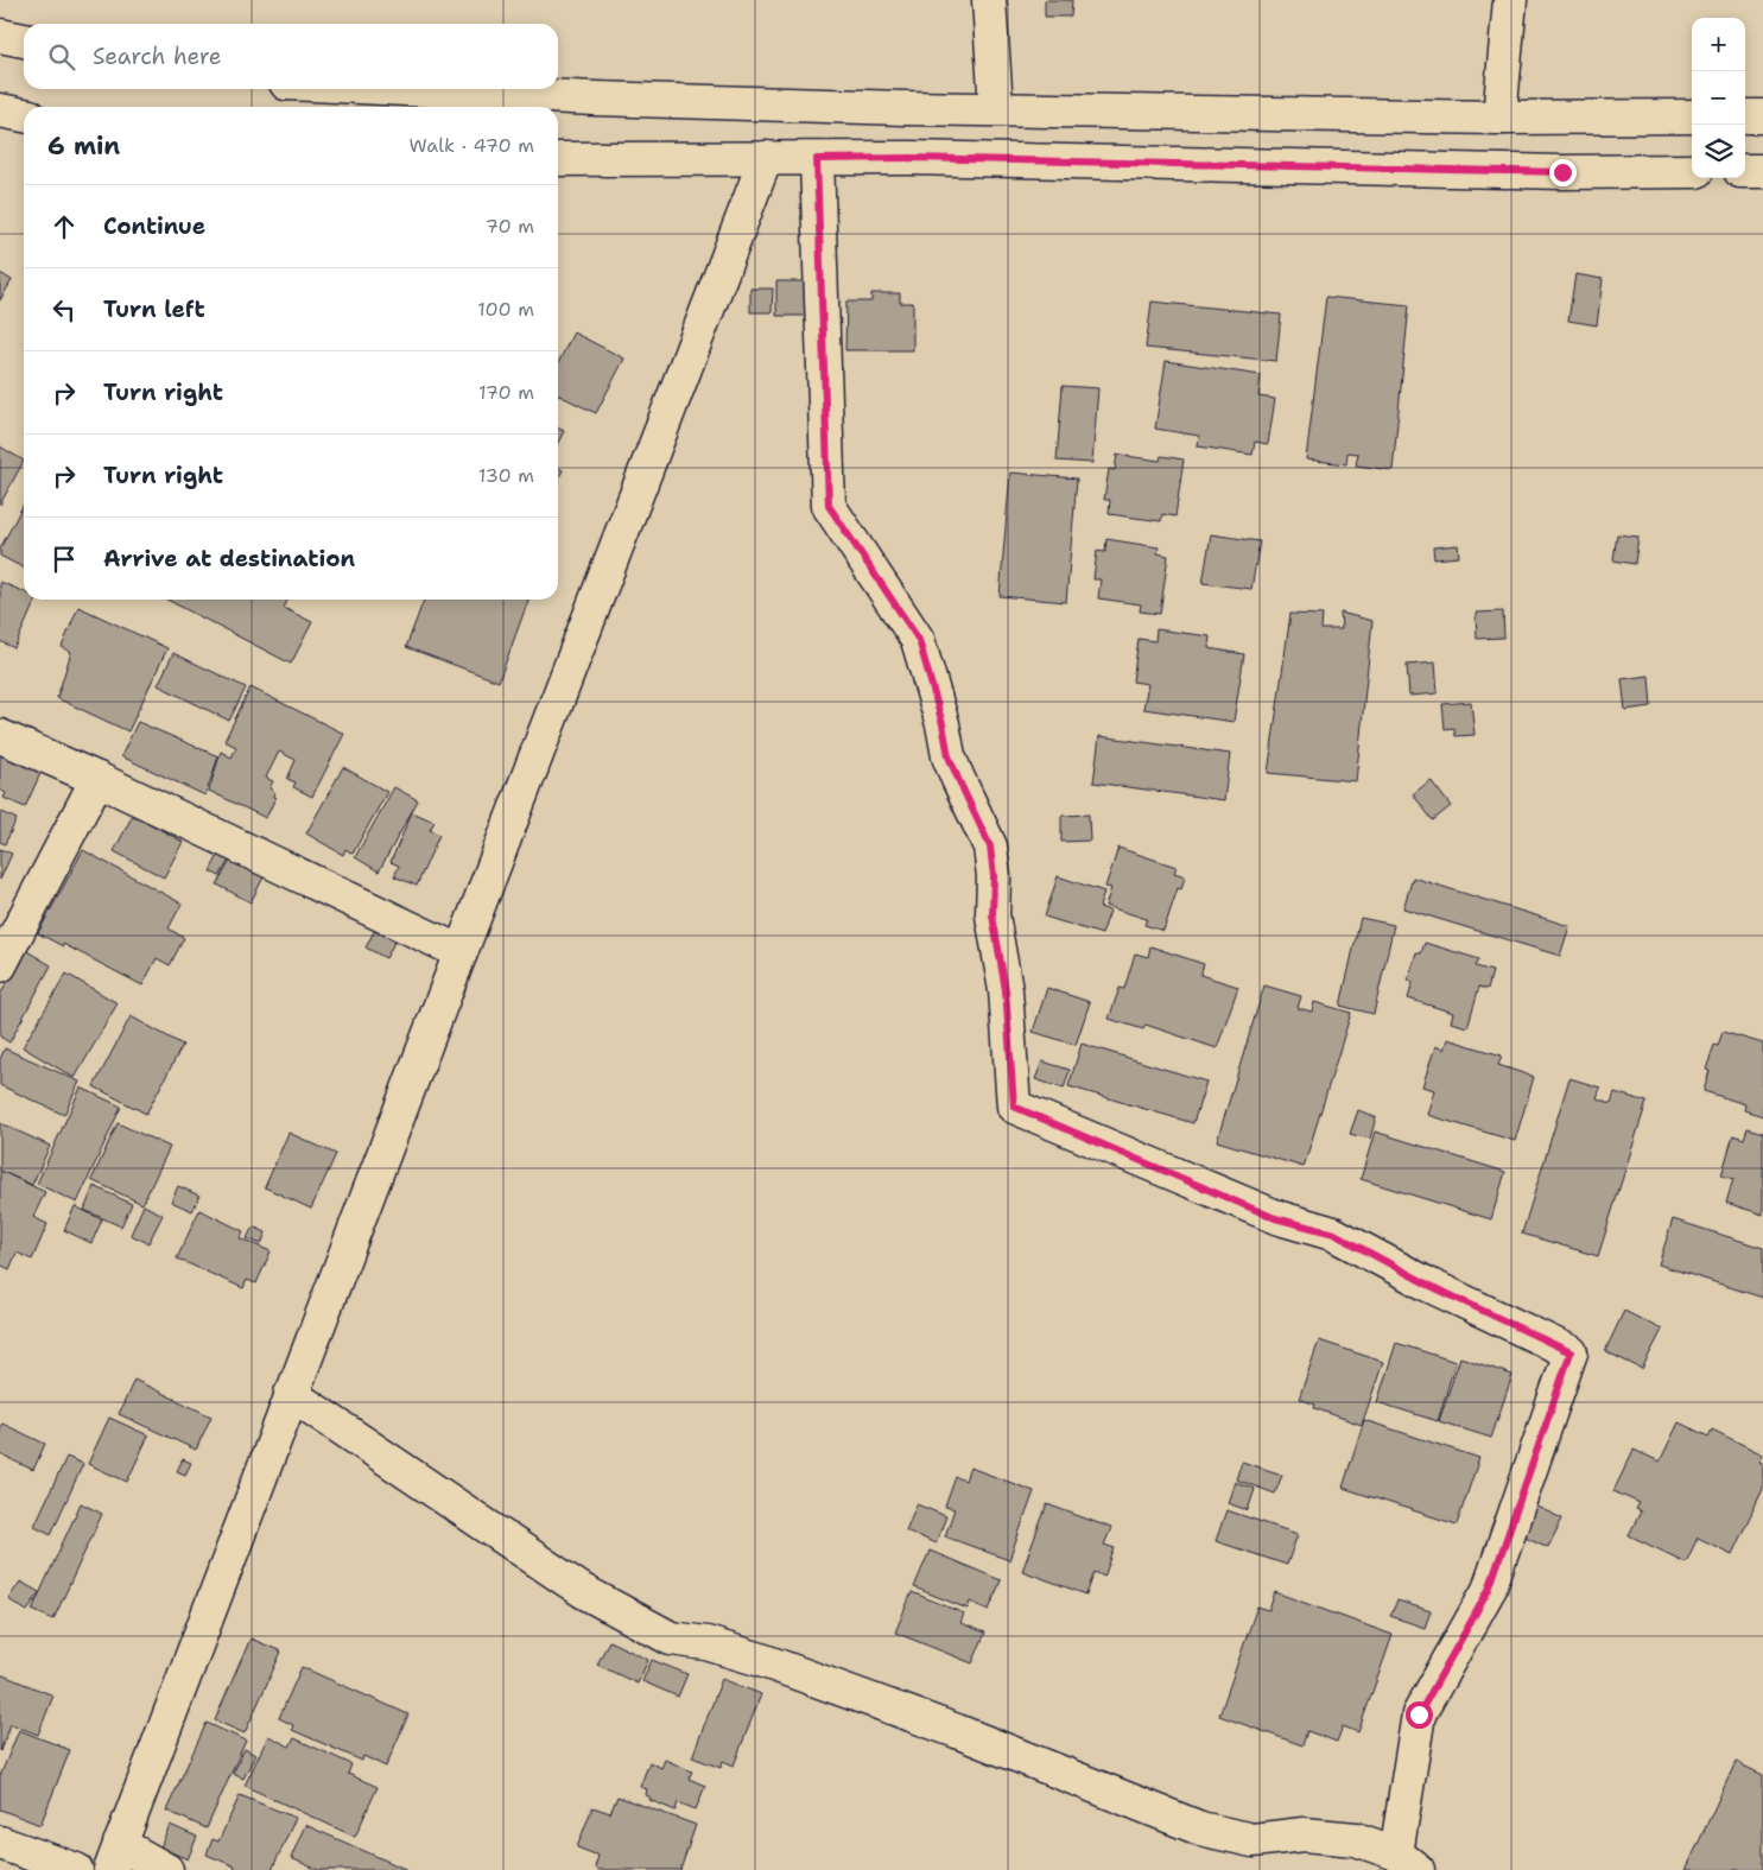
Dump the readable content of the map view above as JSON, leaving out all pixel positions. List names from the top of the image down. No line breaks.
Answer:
{"page":{"map_buttons":["+","−"],"search":"Search here","heading":["6 min","Walk · 470 m"],"list":[["Continue","70 m"],["Turn left","100 m"],["Turn right","170 m"],["Turn right","130 m"],"Arrive at destination"]}}
